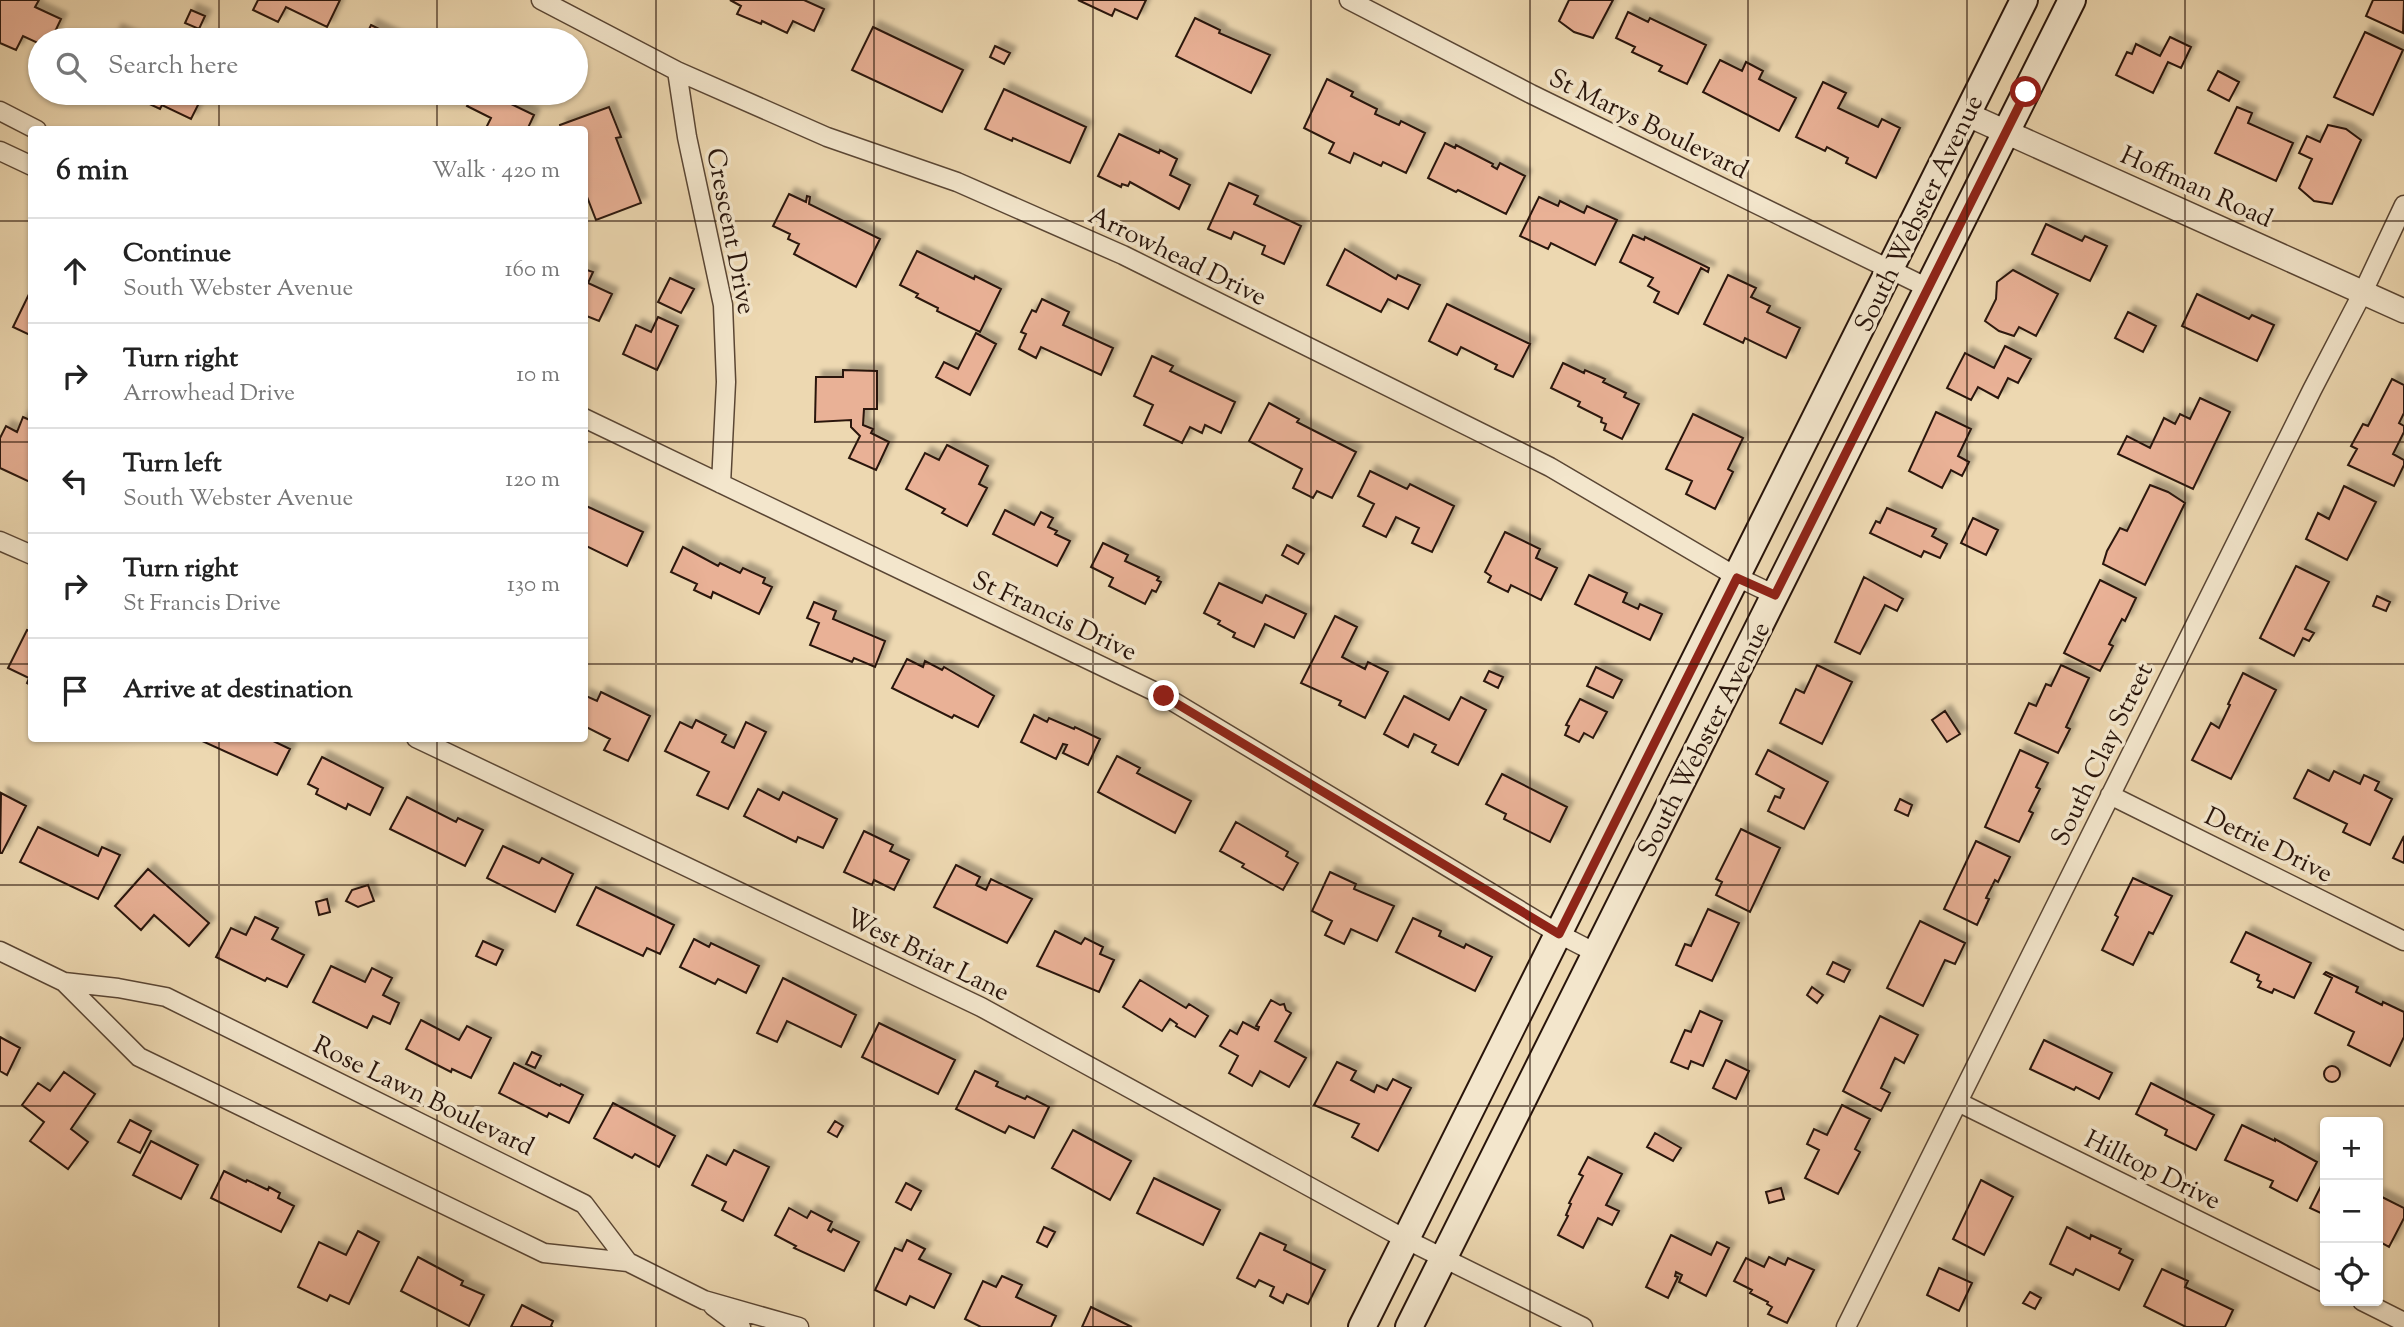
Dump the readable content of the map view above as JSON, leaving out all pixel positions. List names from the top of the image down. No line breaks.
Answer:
{"streets":{"main road":["South Webster Avenue"],"street":["St Marys Boulevard","Hoffman Road","Crescent Drive","Arrowhead Drive","St Francis Drive","South Clay Street","Detrie Drive","West Briar Lane","Rose Lawn Boulevard","Hilltop Drive"]},"crossings":[["St Marys Boulevard","South Webster Avenue"],["Hoffman Road","South Webster Avenue"],["Hoffman Road","South Clay Street"],["South Webster Avenue","Arrowhead Drive"],["South Webster Avenue","St Francis Drive"],["South Webster Avenue","West Briar Lane"],["Crescent Drive","Arrowhead Drive"],["Crescent Drive","St Francis Drive"],["South Clay Street","Detrie Drive"],["South Clay Street","Hilltop Drive"]],"page":{"search":"Search here","heading":["6 min","Walk · 420 m"],"list":[["Continue","South Webster Avenue","160 m"],["Turn right","Arrowhead Drive","10 m"],["Turn left","South Webster Avenue","120 m"],["Turn right","St Francis Drive","130 m"],"Arrive at destination"],"map_buttons":["+","−"]}}
